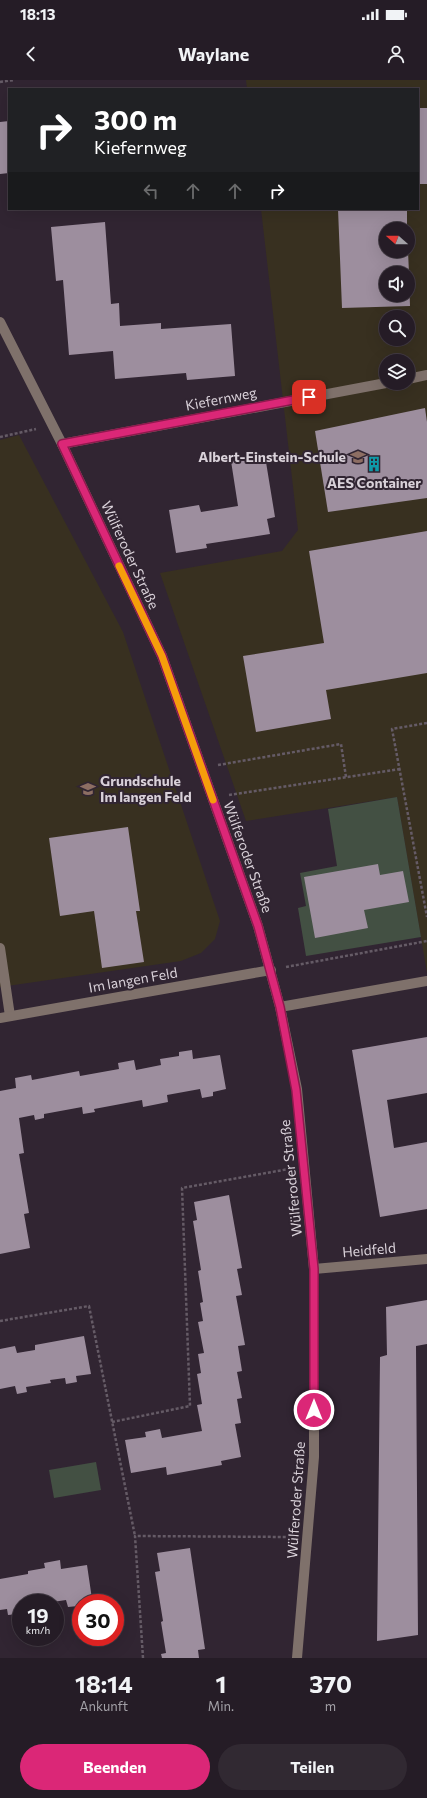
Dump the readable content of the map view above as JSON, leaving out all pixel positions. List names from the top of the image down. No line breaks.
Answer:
{"streets":{"street":["Kiefernweg","Wülferoder Straße","Im langen Feld","Heidfeld"]},"crossings":[["Kiefernweg","Wülferoder Straße"],["Wülferoder Straße","Im langen Feld"],["Wülferoder Straße","Heidfeld"]],"places":{"school or university":["Albert-Einstein-Schule","Grundschule Im langen Feld"],"building":["AES Container"]},"north":"left","page":{"status":"18:13","header":"Waylane","turn":["300 m","Kiefernweg"],"speed":"19 km/h","limit":"30","eta":["18:14","Ankunft","1","Min.","370","m"],"buttons":["Beenden","Teilen"]}}
